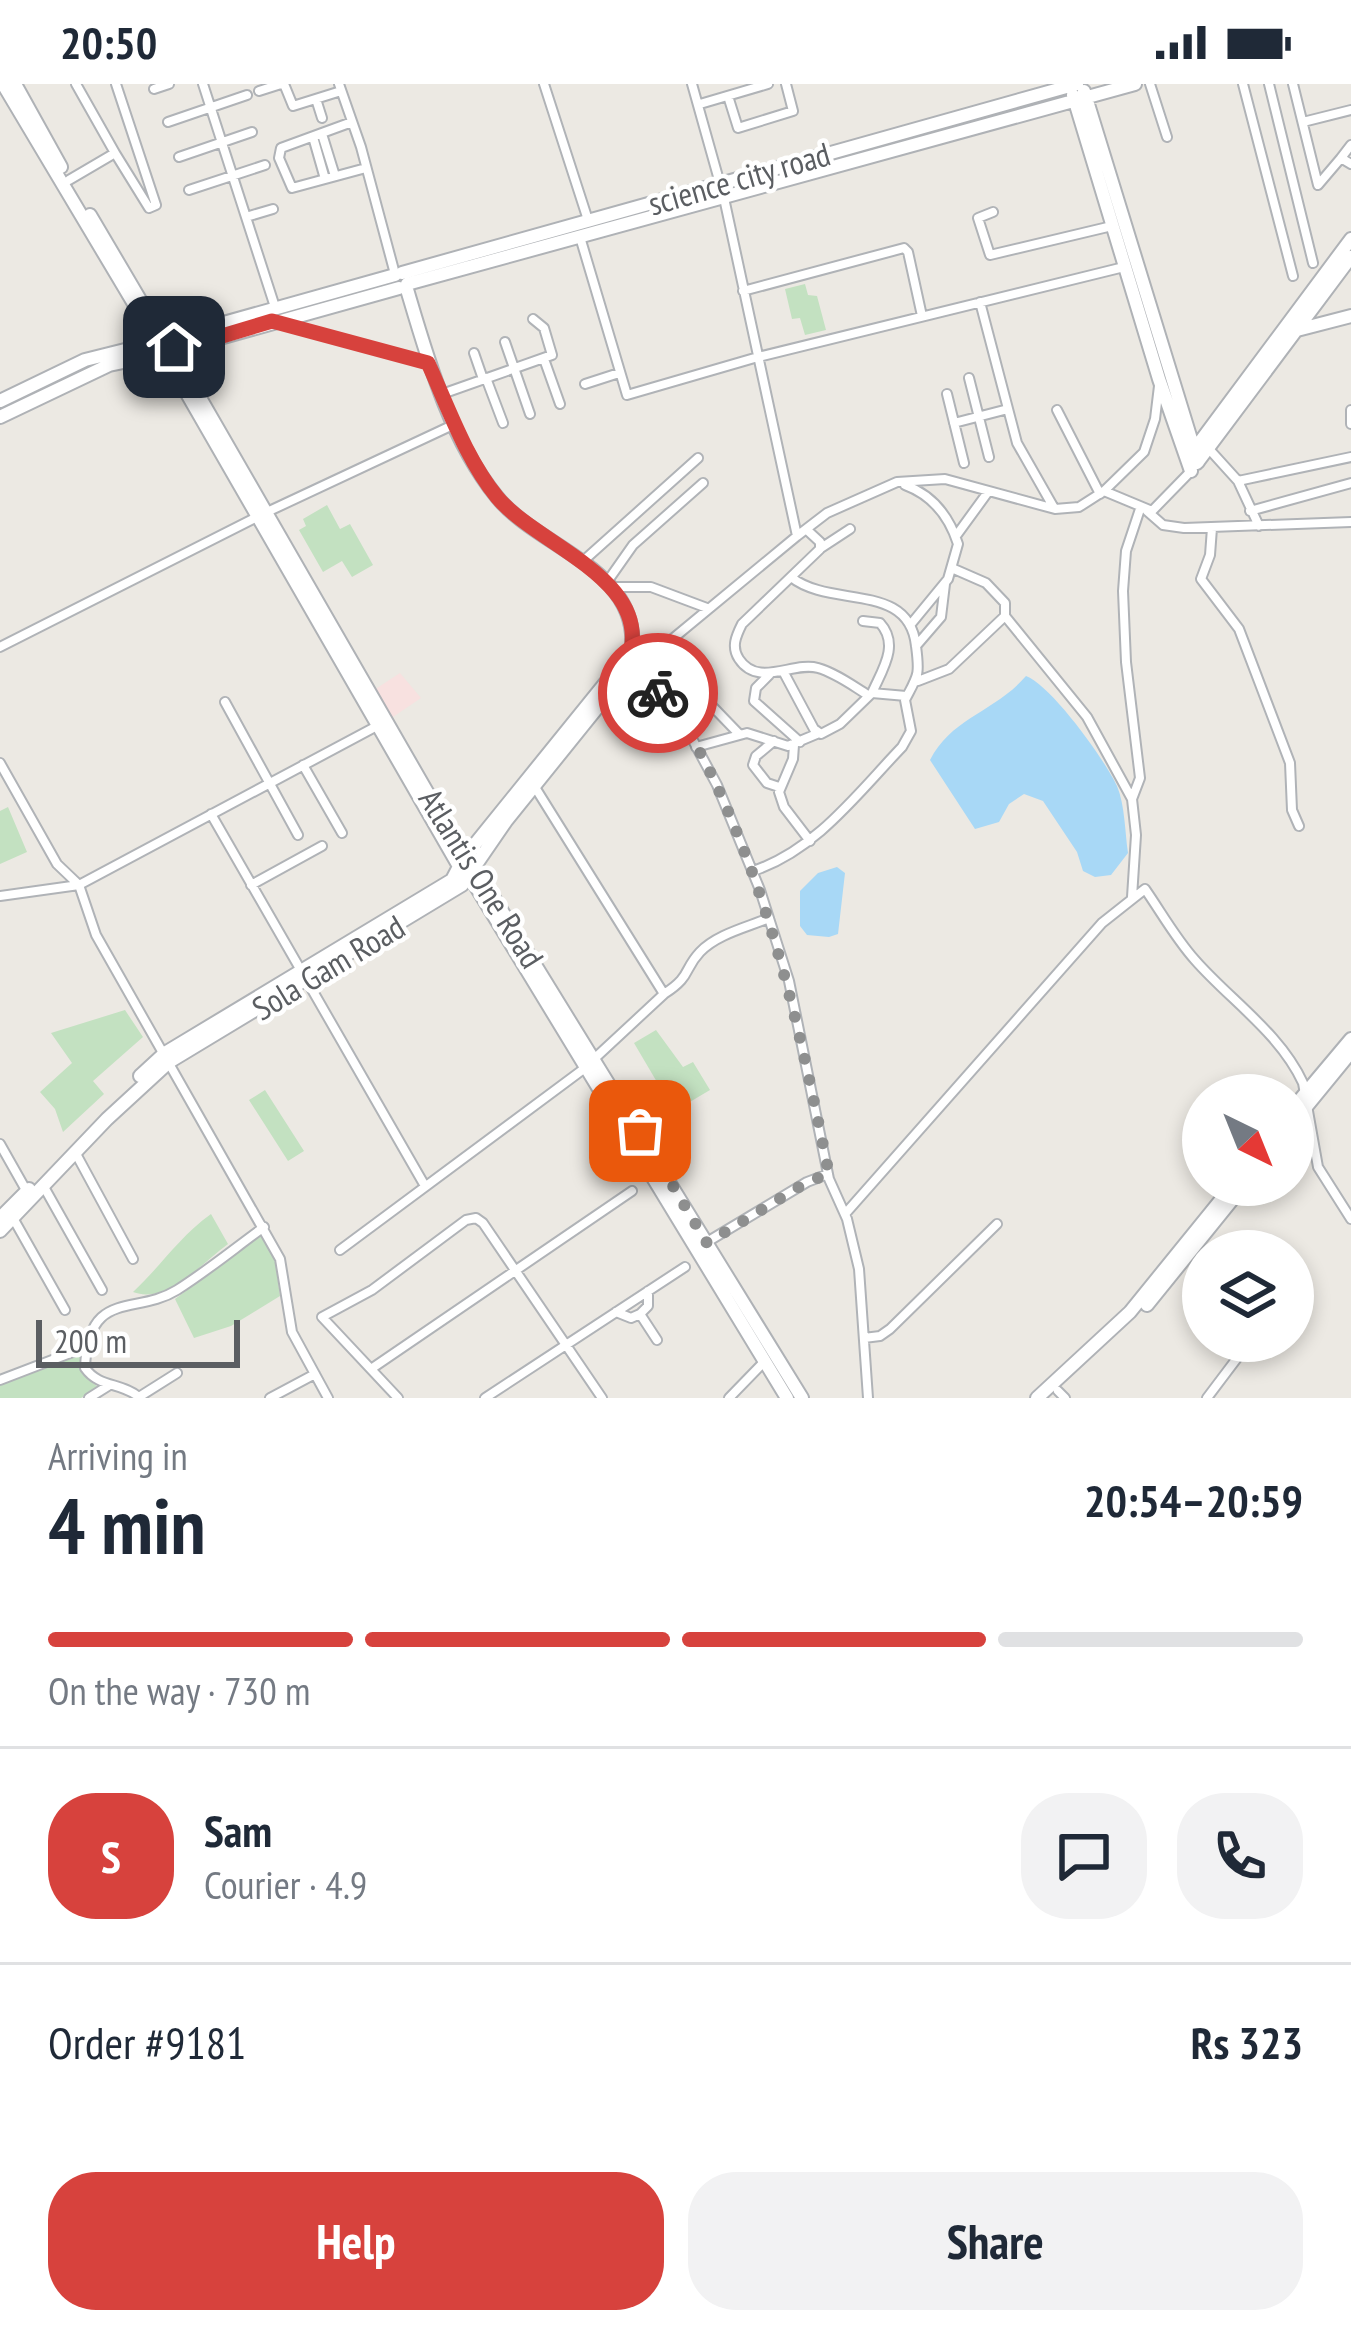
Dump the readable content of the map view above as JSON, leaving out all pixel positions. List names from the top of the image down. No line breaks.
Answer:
{"streets":{"street":["science city road","Atlantis One Road","Sola Gam Road"]},"crossings":[["Atlantis One Road","Sola Gam Road"]],"scale_bar":"200 m","north":"bottom right","page":{"status":"20:50","scale":"200 m","heading":["4 min","Arriving in","20:54–20:59"],"panel":["Sam","Courier · 4.9","Order #9181","Rs 323"],"bar":"On the way · 730 m","round":"S","buttons":["Help","Share"]}}
